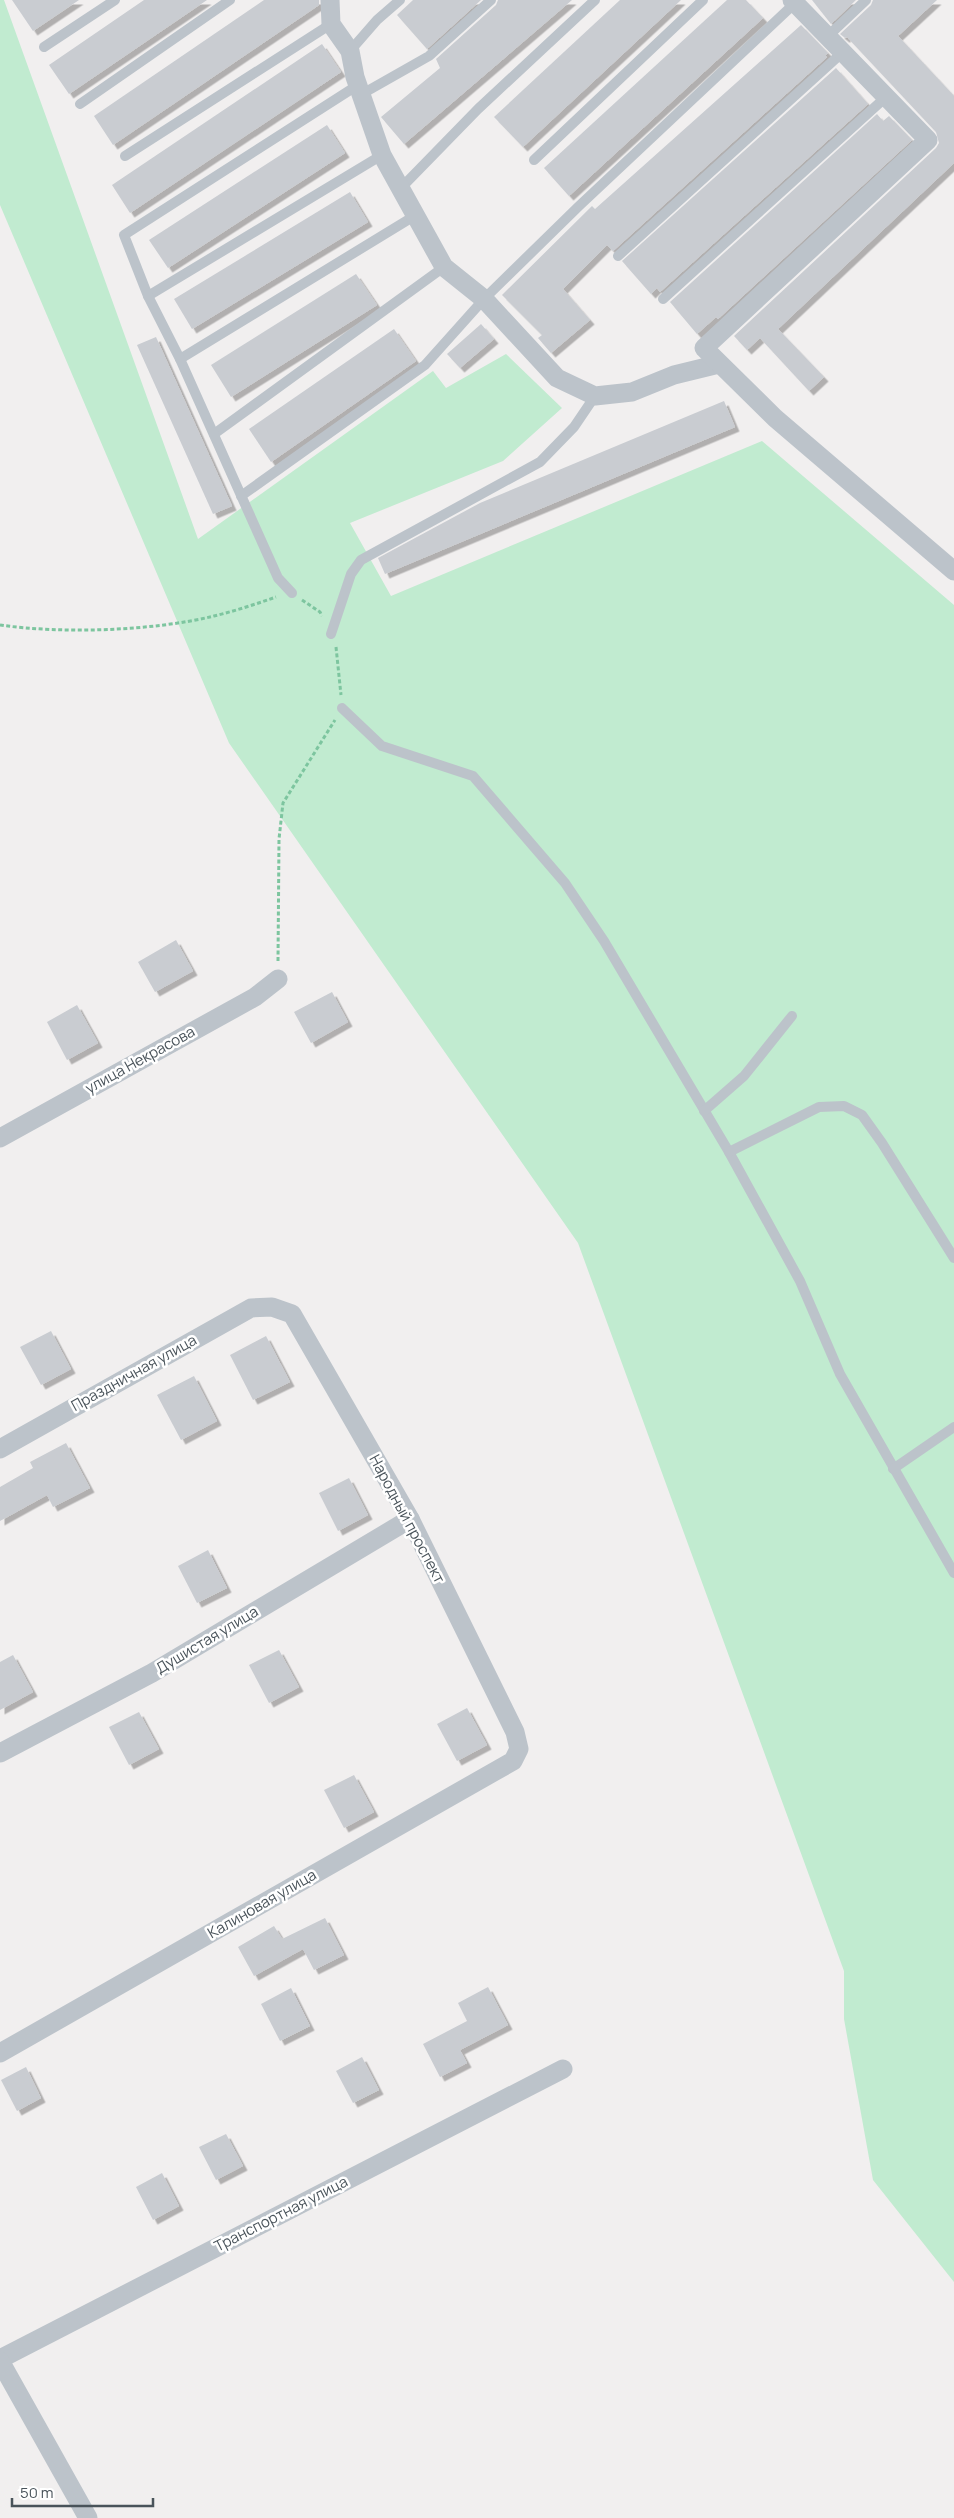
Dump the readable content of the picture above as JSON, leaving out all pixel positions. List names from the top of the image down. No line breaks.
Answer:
{"streets":{"street":["улица Некрасова","Праздничная улица","Народный проспект","Душистая улица","Калиновая улица","Транспортная улица"]},"crossings":[["Праздничная улица","Народный проспект"],["Народный проспект","Душистая улица"],["Народный проспект","Калиновая улица"]],"scale_bar":"50 m"}
